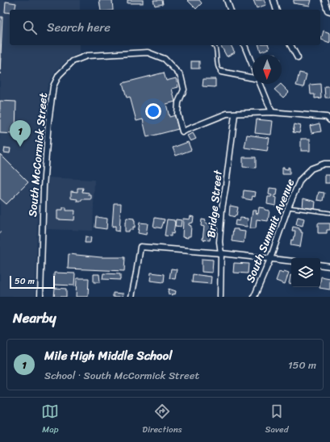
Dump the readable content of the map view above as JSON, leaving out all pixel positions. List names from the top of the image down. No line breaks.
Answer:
{"streets":{"street":["South McCormick Street","Bridge Street","South Summit Avenue"]},"crossings":[["South McCormick Street","Bridge Street"]],"scale_bar":"50 m","north":"bottom","page":{"search":"Search here","pins":"1","scale":"50 m","heading":"Nearby","list":[{"mark":"1","name":"Mile High Middle School","note":"School · South McCormick Street","value":"150 m"}],"nav":["Map","Directions","Saved"]}}
